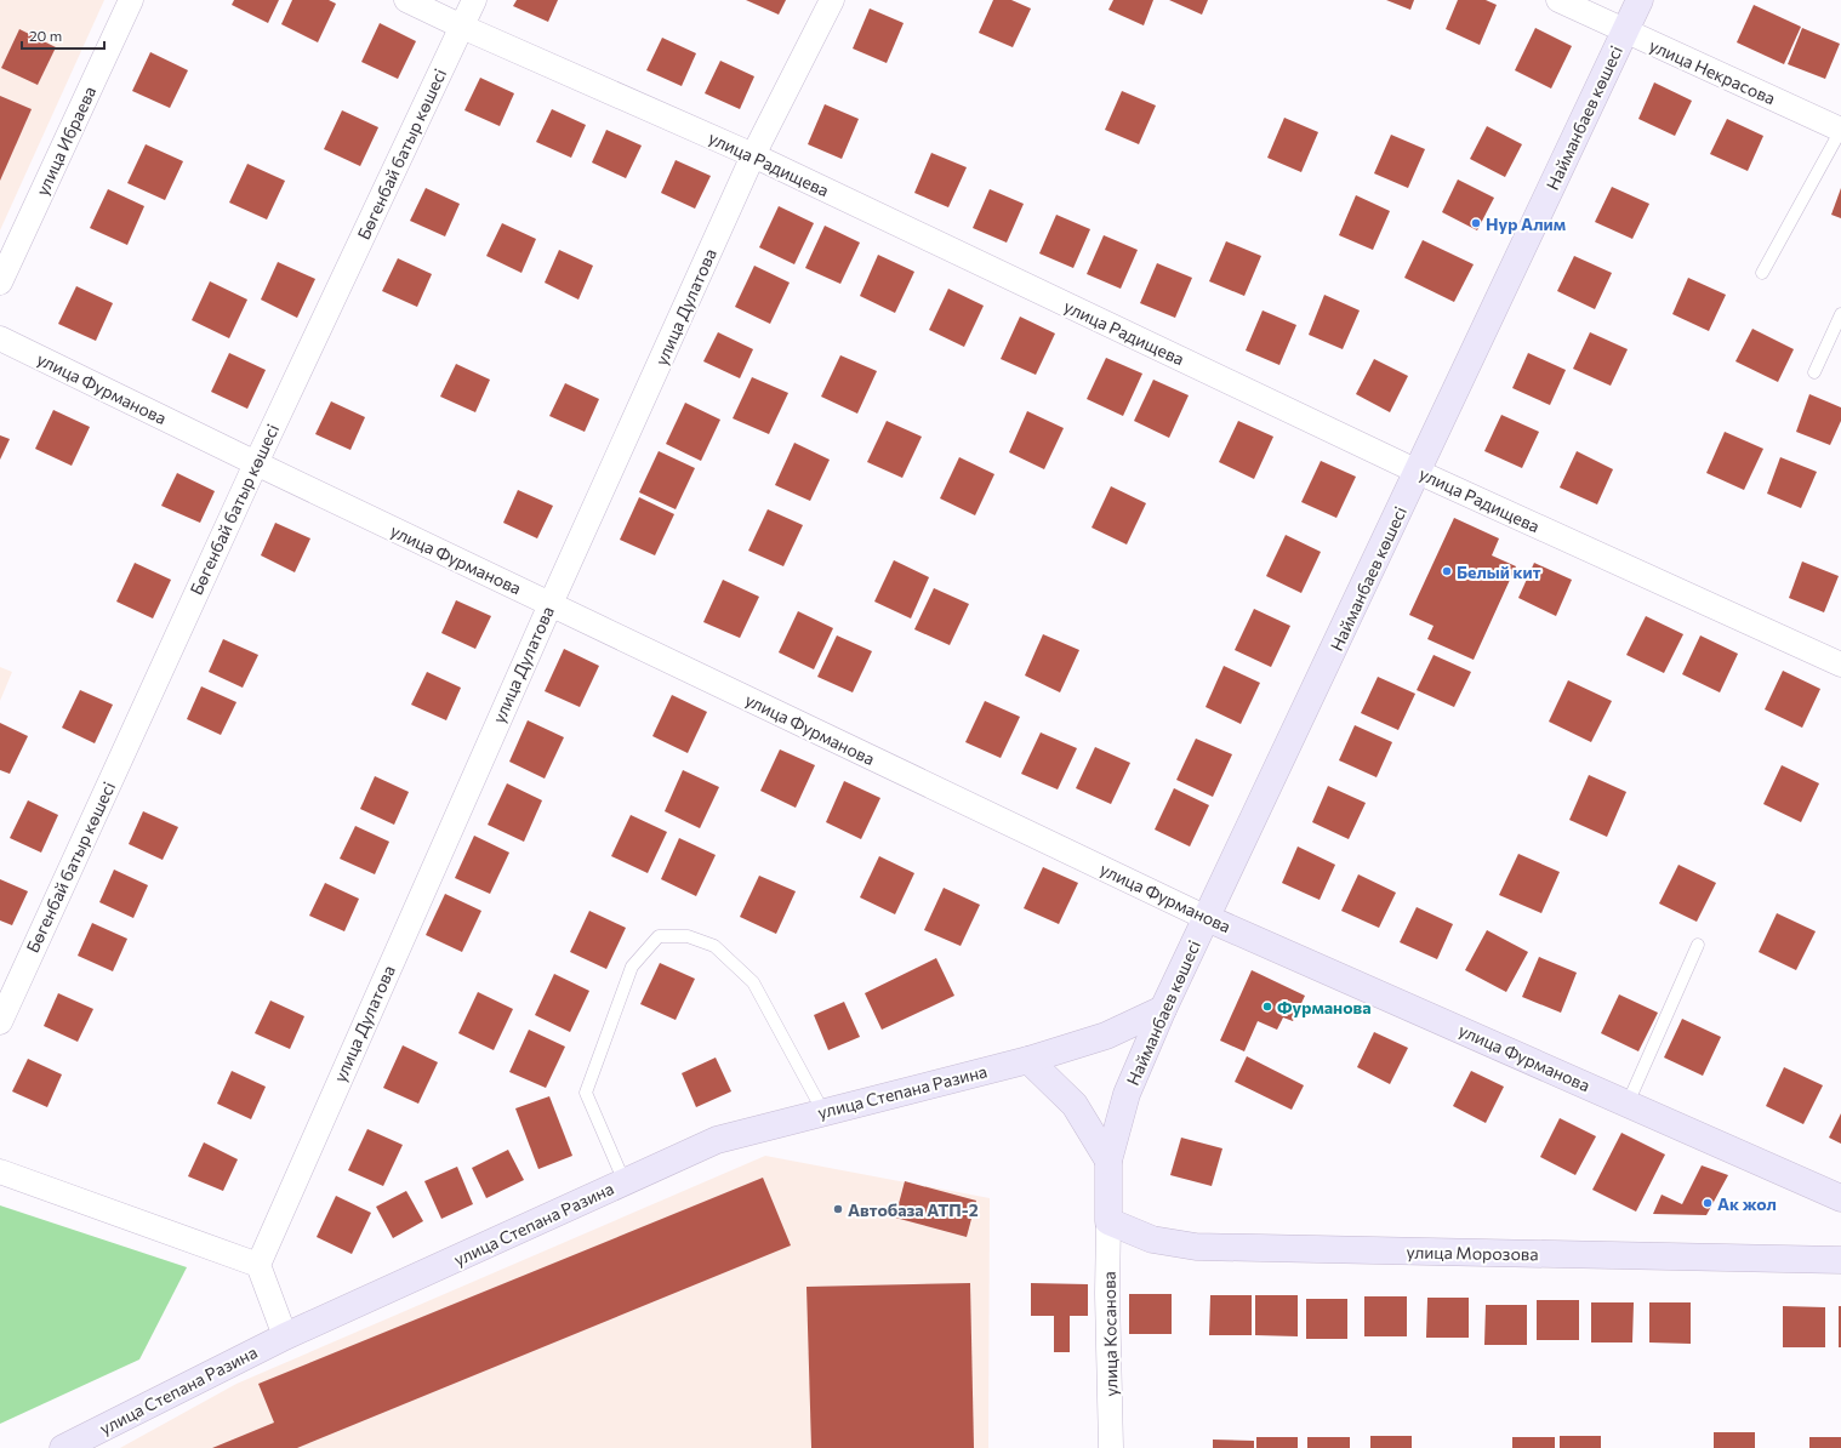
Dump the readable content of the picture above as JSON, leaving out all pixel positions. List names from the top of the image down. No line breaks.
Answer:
{"streets":{"main road":["Найманбаев көшесі","улица Фурманова","улица Степана Разина","улица Морозова"],"street":["улица Некрасова","улица Ибраева","Бөгенбай батыр көшесі","улица Радищева","улица Дулатова","улица Косанова"]},"crossings":[["улица Некрасова","Найманбаев көшесі"],["Найманбаев көшесі","улица Радищева"],["Найманбаев көшесі","улица Фурманова"],["Найманбаев көшесі","улица Степана Разина"],["Найманбаев көшесі","улица Морозова"],["Найманбаев көшесі","улица Косанова"],["Бөгенбай батыр көшесі","улица Радищева"],["Бөгенбай батыр көшесі","улица Фурманова"],["улица Радищева","улица Дулатова"],["улица Дулатова","улица Фурманова"],["улица Морозова","улица Косанова"]],"places":["Нур Алим","Белый кит","Фурманова","Ак жол","Автобаза АТП-2"],"scale_bar":"20 m"}
